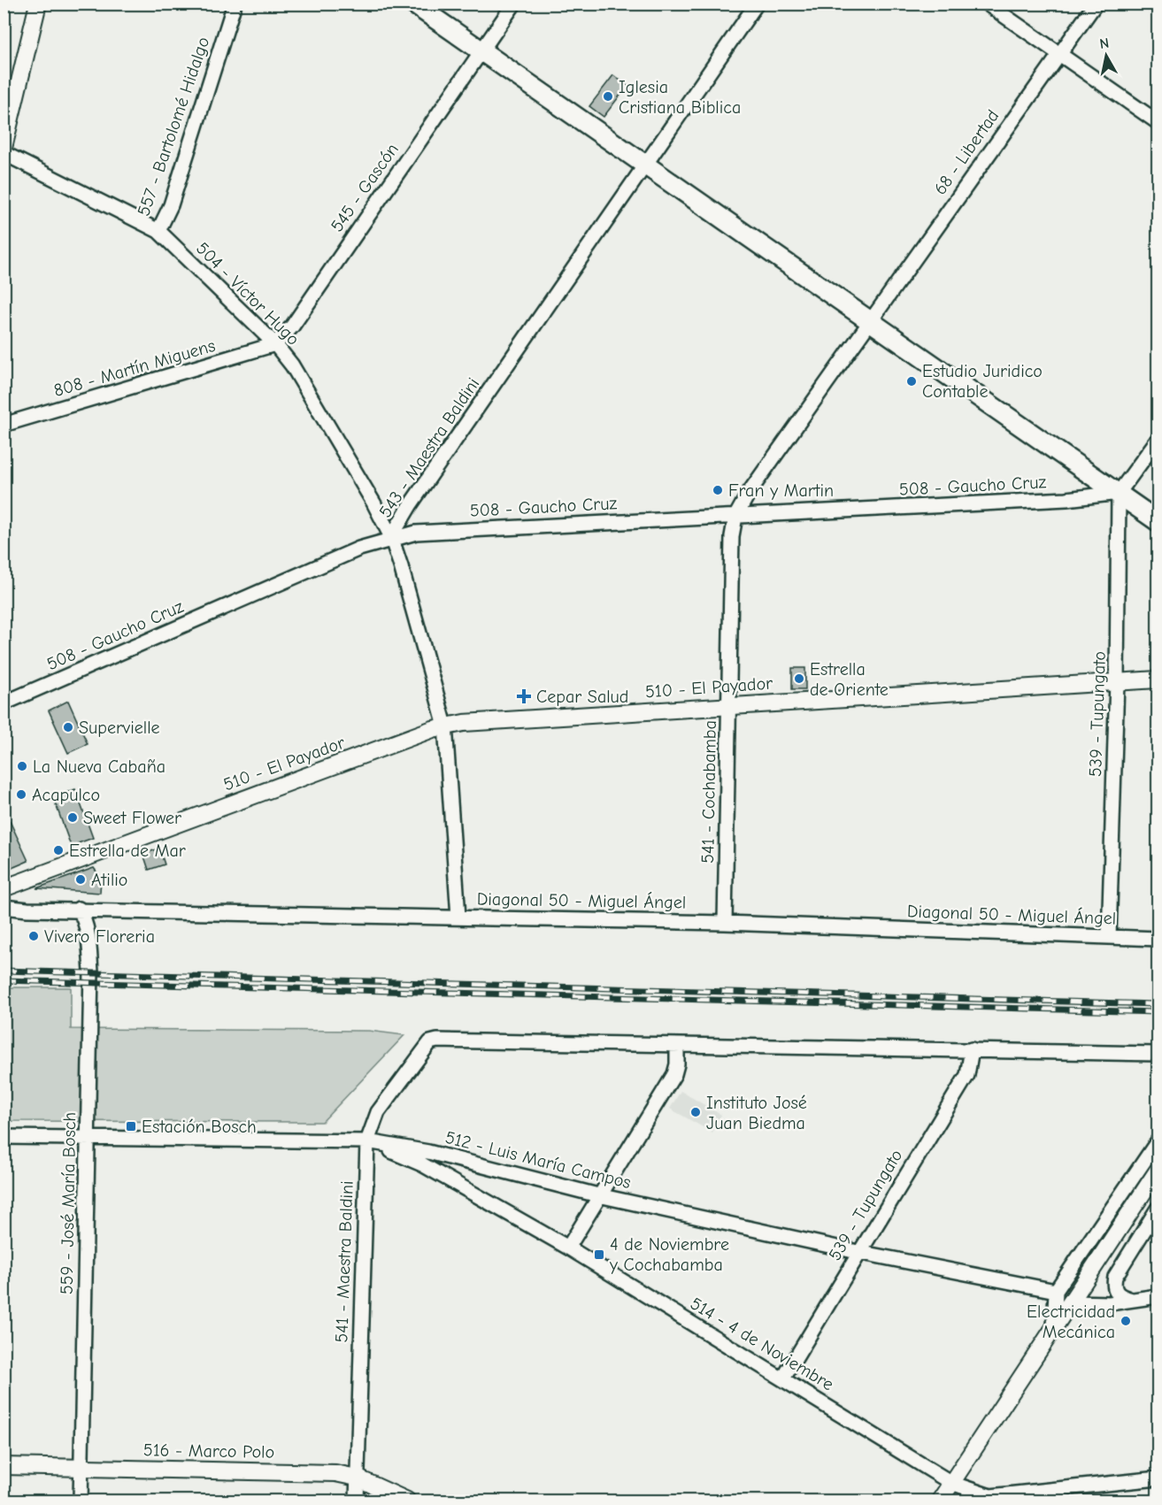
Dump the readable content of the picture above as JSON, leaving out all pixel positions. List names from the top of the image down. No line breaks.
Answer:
{"streets":{"street":["557 - Bartolomé Hidalgo","68 - Libertad","545 - Gascón","504 - Víctor Hugo","808 - Martín Miguens","543 - Maestra Baldini","508 - Gaucho Cruz","510 - El Payador","539 - Tupungato","541 - Cochabamba","Diagonal 50 - Miguel Ángel","512 - Luis María Campos","559 - José María Bosch","541 - Maestra Baldini","514 - 4 de Noviembre","516 - Marco Polo"]},"crossings":[["557 - Bartolomé Hidalgo","504 - Víctor Hugo"],["68 - Libertad","541 - Cochabamba"],["545 - Gascón","504 - Víctor Hugo"],["545 - Gascón","808 - Martín Miguens"],["504 - Víctor Hugo","808 - Martín Miguens"],["504 - Víctor Hugo","543 - Maestra Baldini"],["504 - Víctor Hugo","508 - Gaucho Cruz"],["543 - Maestra Baldini","508 - Gaucho Cruz"],["543 - Maestra Baldini","510 - El Payador"],["543 - Maestra Baldini","Diagonal 50 - Miguel Ángel"],["508 - Gaucho Cruz","539 - Tupungato"],["508 - Gaucho Cruz","541 - Cochabamba"],["510 - El Payador","539 - Tupungato"],["510 - El Payador","541 - Cochabamba"],["539 - Tupungato","Diagonal 50 - Miguel Ángel"],["539 - Tupungato","512 - Luis María Campos"],["539 - Tupungato","514 - 4 de Noviembre"],["541 - Cochabamba","Diagonal 50 - Miguel Ángel"],["Diagonal 50 - Miguel Ángel","559 - José María Bosch"],["512 - Luis María Campos","559 - José María Bosch"],["512 - Luis María Campos","541 - Maestra Baldini"],["512 - Luis María Campos","514 - 4 de Noviembre"],["559 - José María Bosch","516 - Marco Polo"],["541 - Maestra Baldini","514 - 4 de Noviembre"],["541 - Maestra Baldini","516 - Marco Polo"]],"places":{"other":["Iglesia Cristiana Biblica","Estudio Juridico Contable","Fran y Martin","Estrella de Oriente","Supervielle","La Nueva Cabaña","Acapulco","Sweet Flower","Estrella de Mar","Atilio","Vivero Floreria","Instituto José Juan Biedma","Electricidad Mecánica"],"health":["Cepar Salud"],"transit":["Estación Bosch","4 de Noviembre y Cochabamba"]},"north":"top"}
